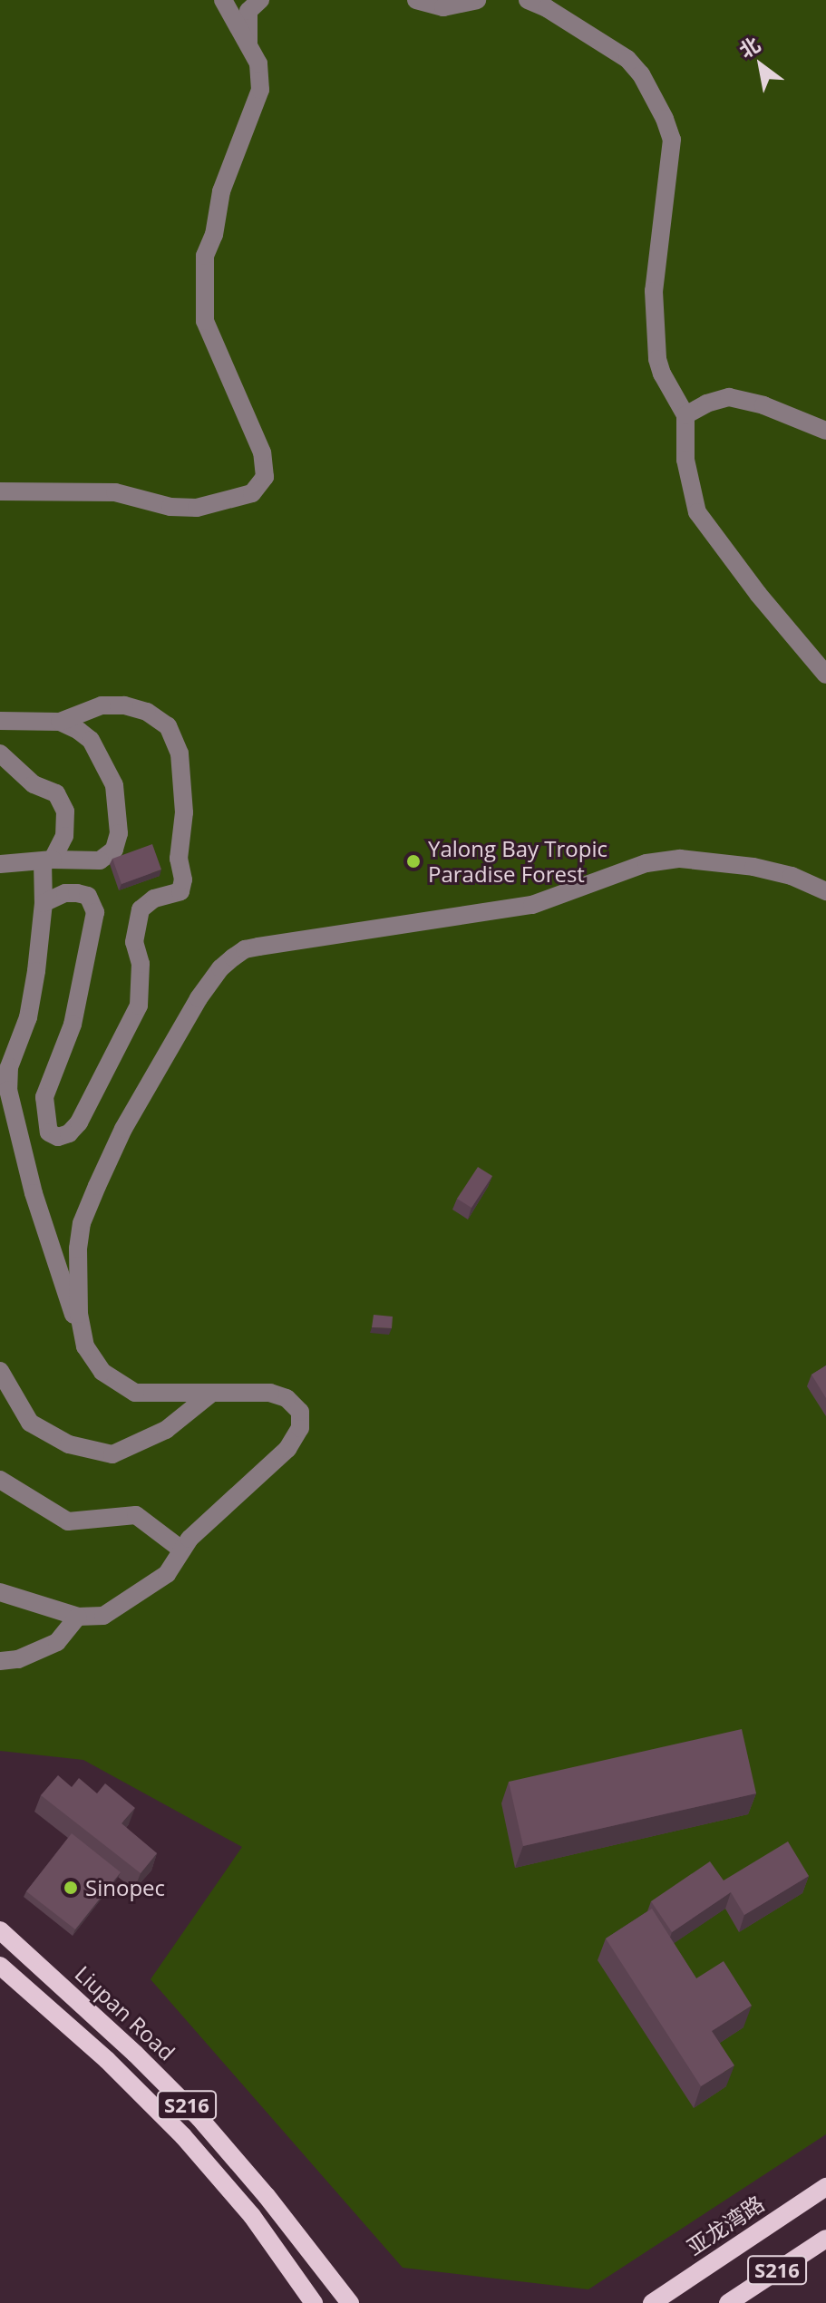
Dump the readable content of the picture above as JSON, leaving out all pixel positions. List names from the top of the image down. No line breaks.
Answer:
{"streets":{"main road":["Liupan Road","S216","亚龙湾路"]},"places":["Yalong Bay Tropic Paradise Forest","Sinopec"],"north":"top left"}
